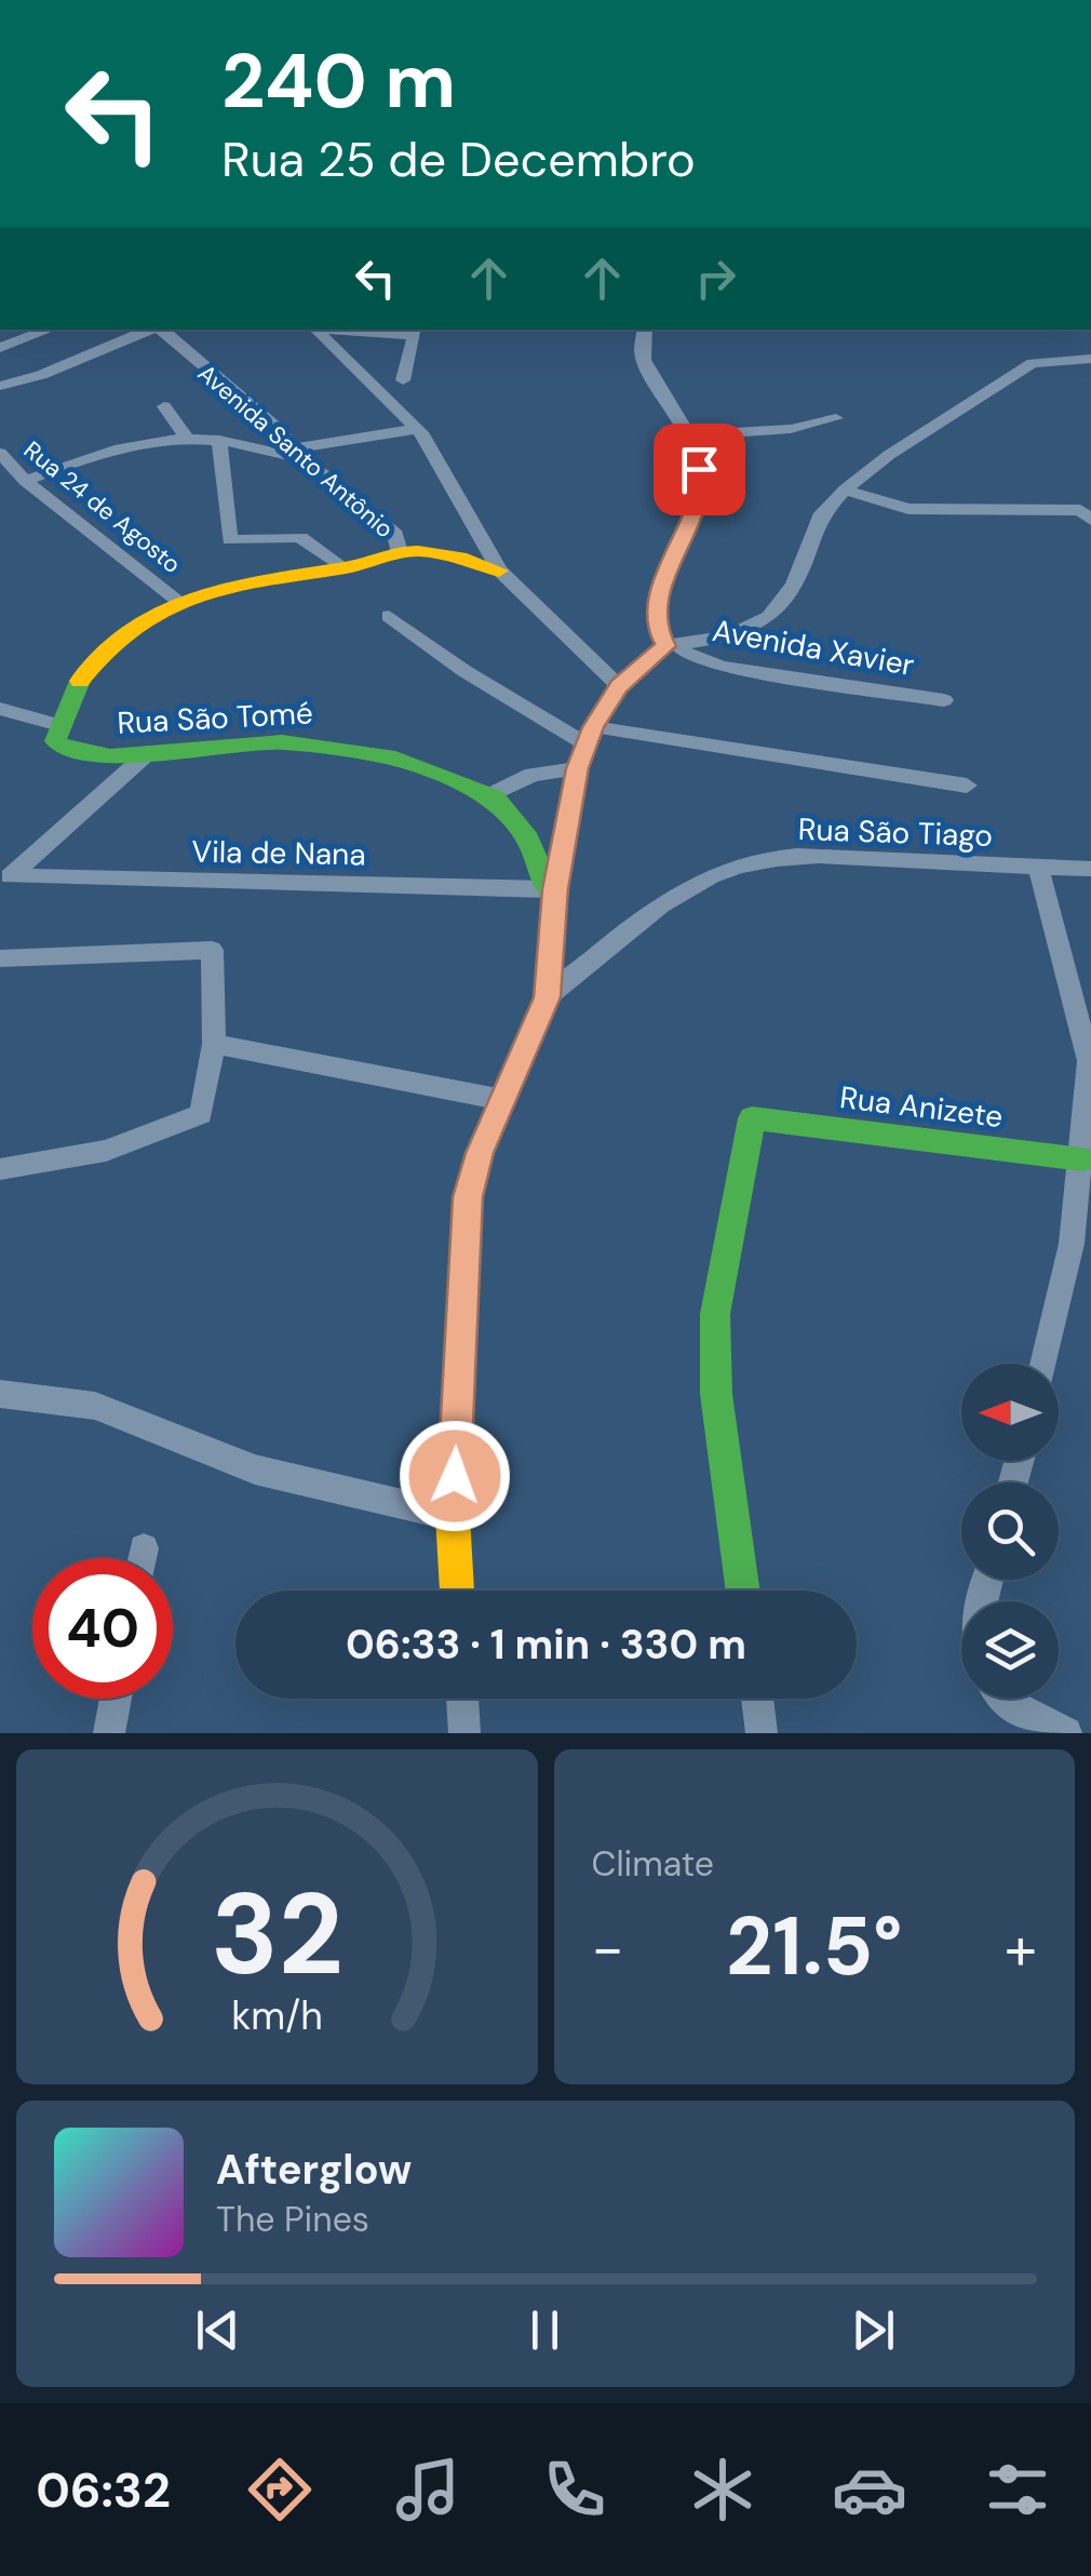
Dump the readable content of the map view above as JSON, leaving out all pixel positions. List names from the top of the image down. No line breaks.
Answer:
{"streets":{"street":["Avenida Santo Antônio","Rua 24 de Agosto","Avenida Xavier","Rua São Tomé","Rua São Tiago","Vila de Nana","Rua Anizete"]},"crossings":[["Rua São Tomé","Vila de Nana"]],"north":"left","page":{"turn":["240 m","Rua 25 de Decembro"],"limit":"40","trip":"06:33 · 1 min · 330 m","tile":"Climate","heat":["−","21.5°","+"],"song":["Afterglow","The Pines"],"tabs":"06:32","gauge":["32","km/h"]}}
